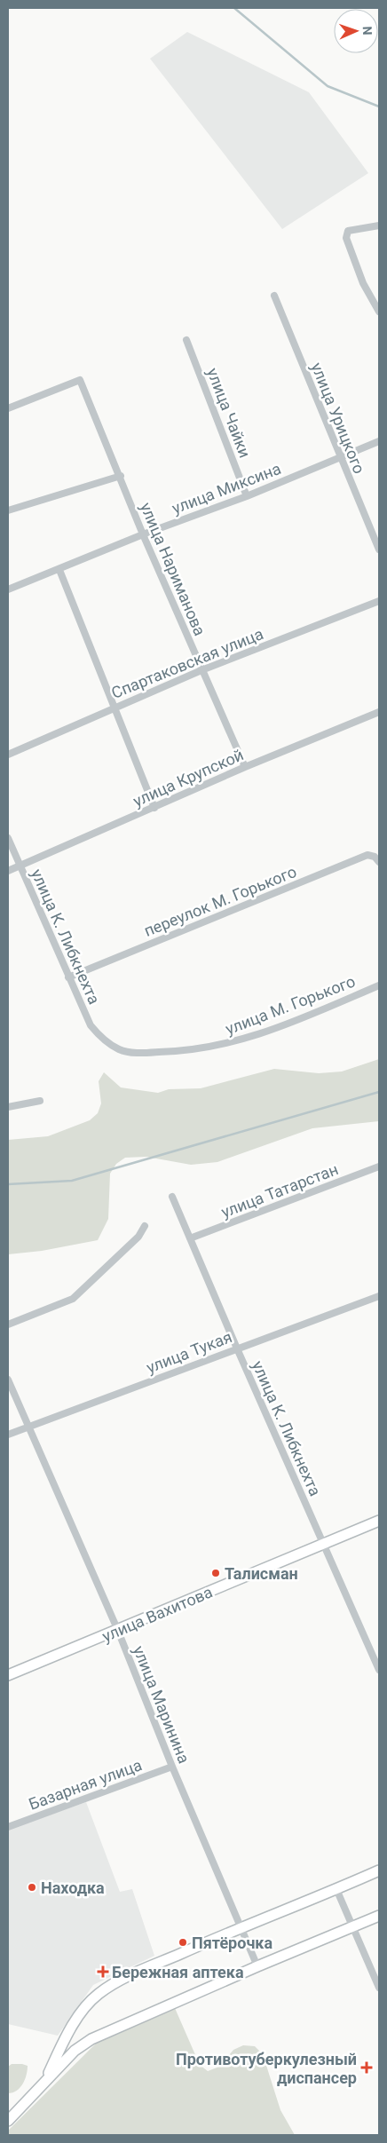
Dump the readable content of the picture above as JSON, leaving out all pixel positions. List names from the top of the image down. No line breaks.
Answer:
{"streets":{"main road":["улица Вахитова"],"street":["улица Чайки","улица Урицкого","улица Миксина","улица Нариманова","Спартаковская улица","улица Крупской","переулок М. Горького","улица К. Либкнехта","улица М. Горького","улица Татарстан","улица Тукая","улица Маринина","Базарная улица"]},"crossings":[["улица Чайки","улица Миксина"],["улица Урицкого","улица Миксина"],["улица Миксина","улица Нариманова"],["улица Нариманова","Спартаковская улица"],["улица Нариманова","улица Крупской"],["улица Крупской","улица К. Либкнехта"],["переулок М. Горького","улица К. Либкнехта"],["улица К. Либкнехта","улица М. Горького"],["улица К. Либкнехта","улица Татарстан"],["улица К. Либкнехта","улица Тукая"],["улица К. Либкнехта","улица Вахитова"],["улица Тукая","улица Маринина"],["улица Вахитова","улица Маринина"],["улица Маринина","Базарная улица"]],"places":{"other":["Талисман","Находка","Пятёрочка"],"health":["Бережная аптека","Противотуберкулезный диспансер"]},"north":"right"}
